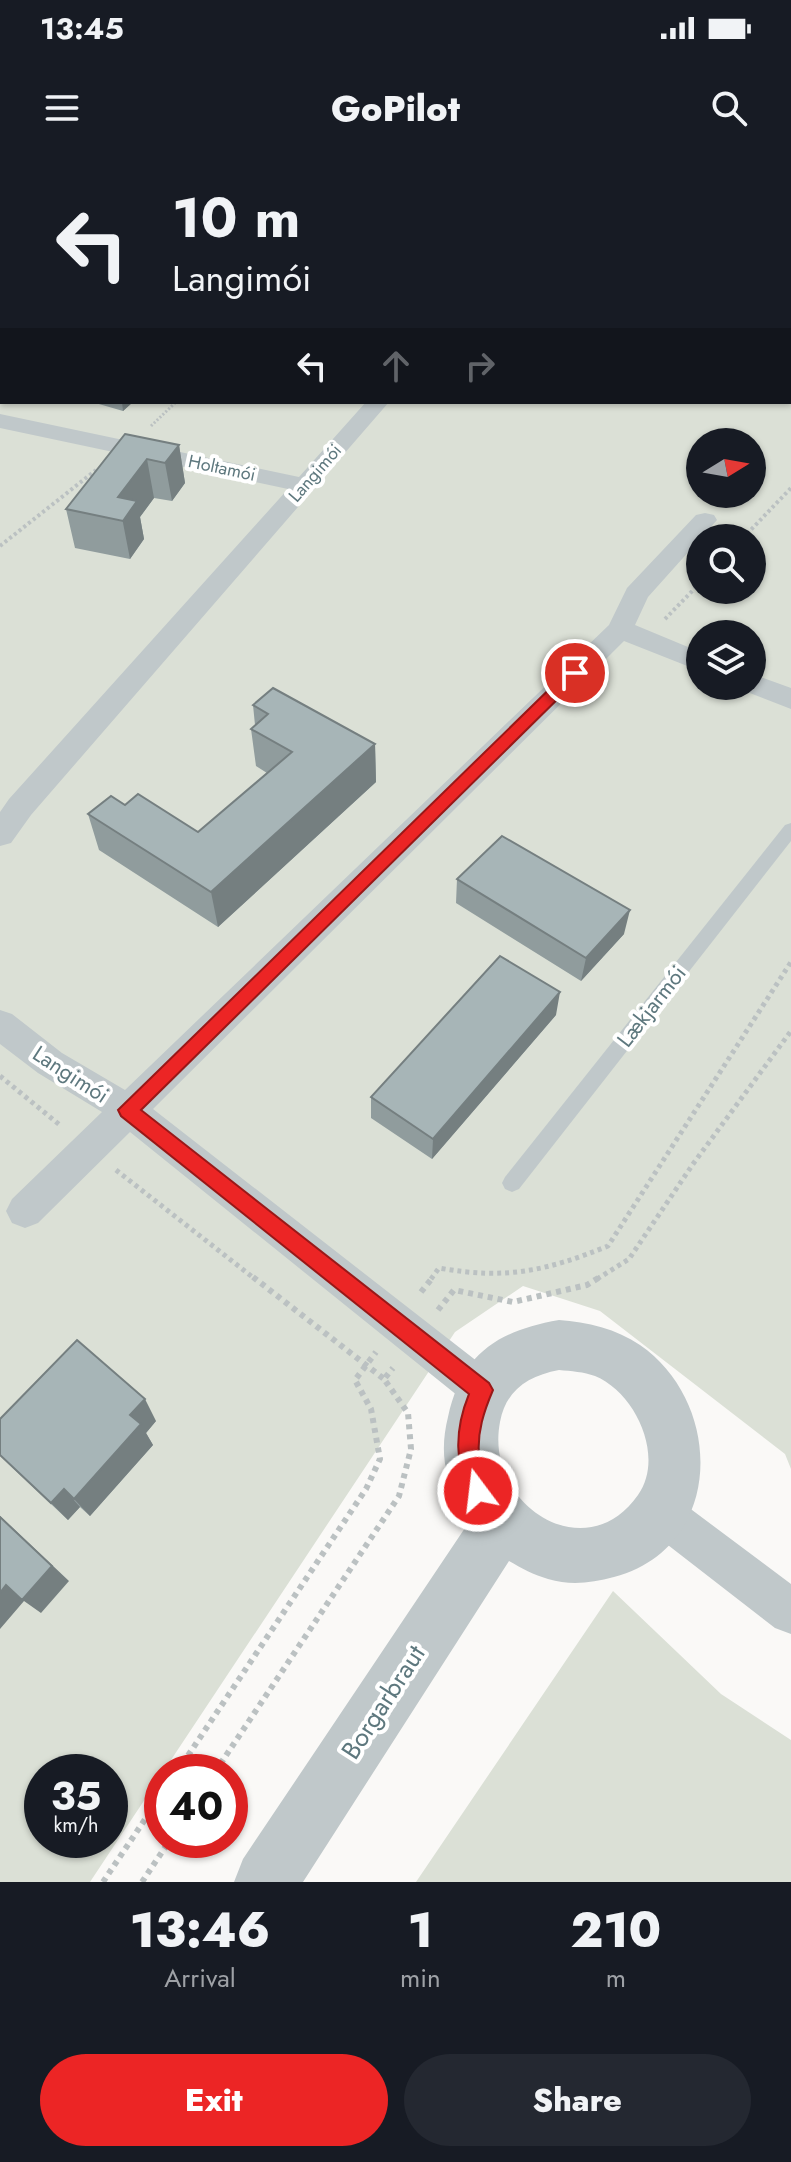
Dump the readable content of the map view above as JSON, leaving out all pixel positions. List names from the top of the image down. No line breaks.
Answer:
{"streets":{"street":["Holtamói","Langimói","Borgarbraut"],"lane":["Lækjarmói"]},"crossings":[["Holtamói","Langimói"],["Langimói","Borgarbraut"]],"north":"right","page":{"status":"13:45","header":"GoPilot","turn":["10 m","Langimói"],"speed":"35 km/h","limit":"40","eta":["13:46","Arrival","1","min","210","m"],"buttons":["Exit","Share"]}}
